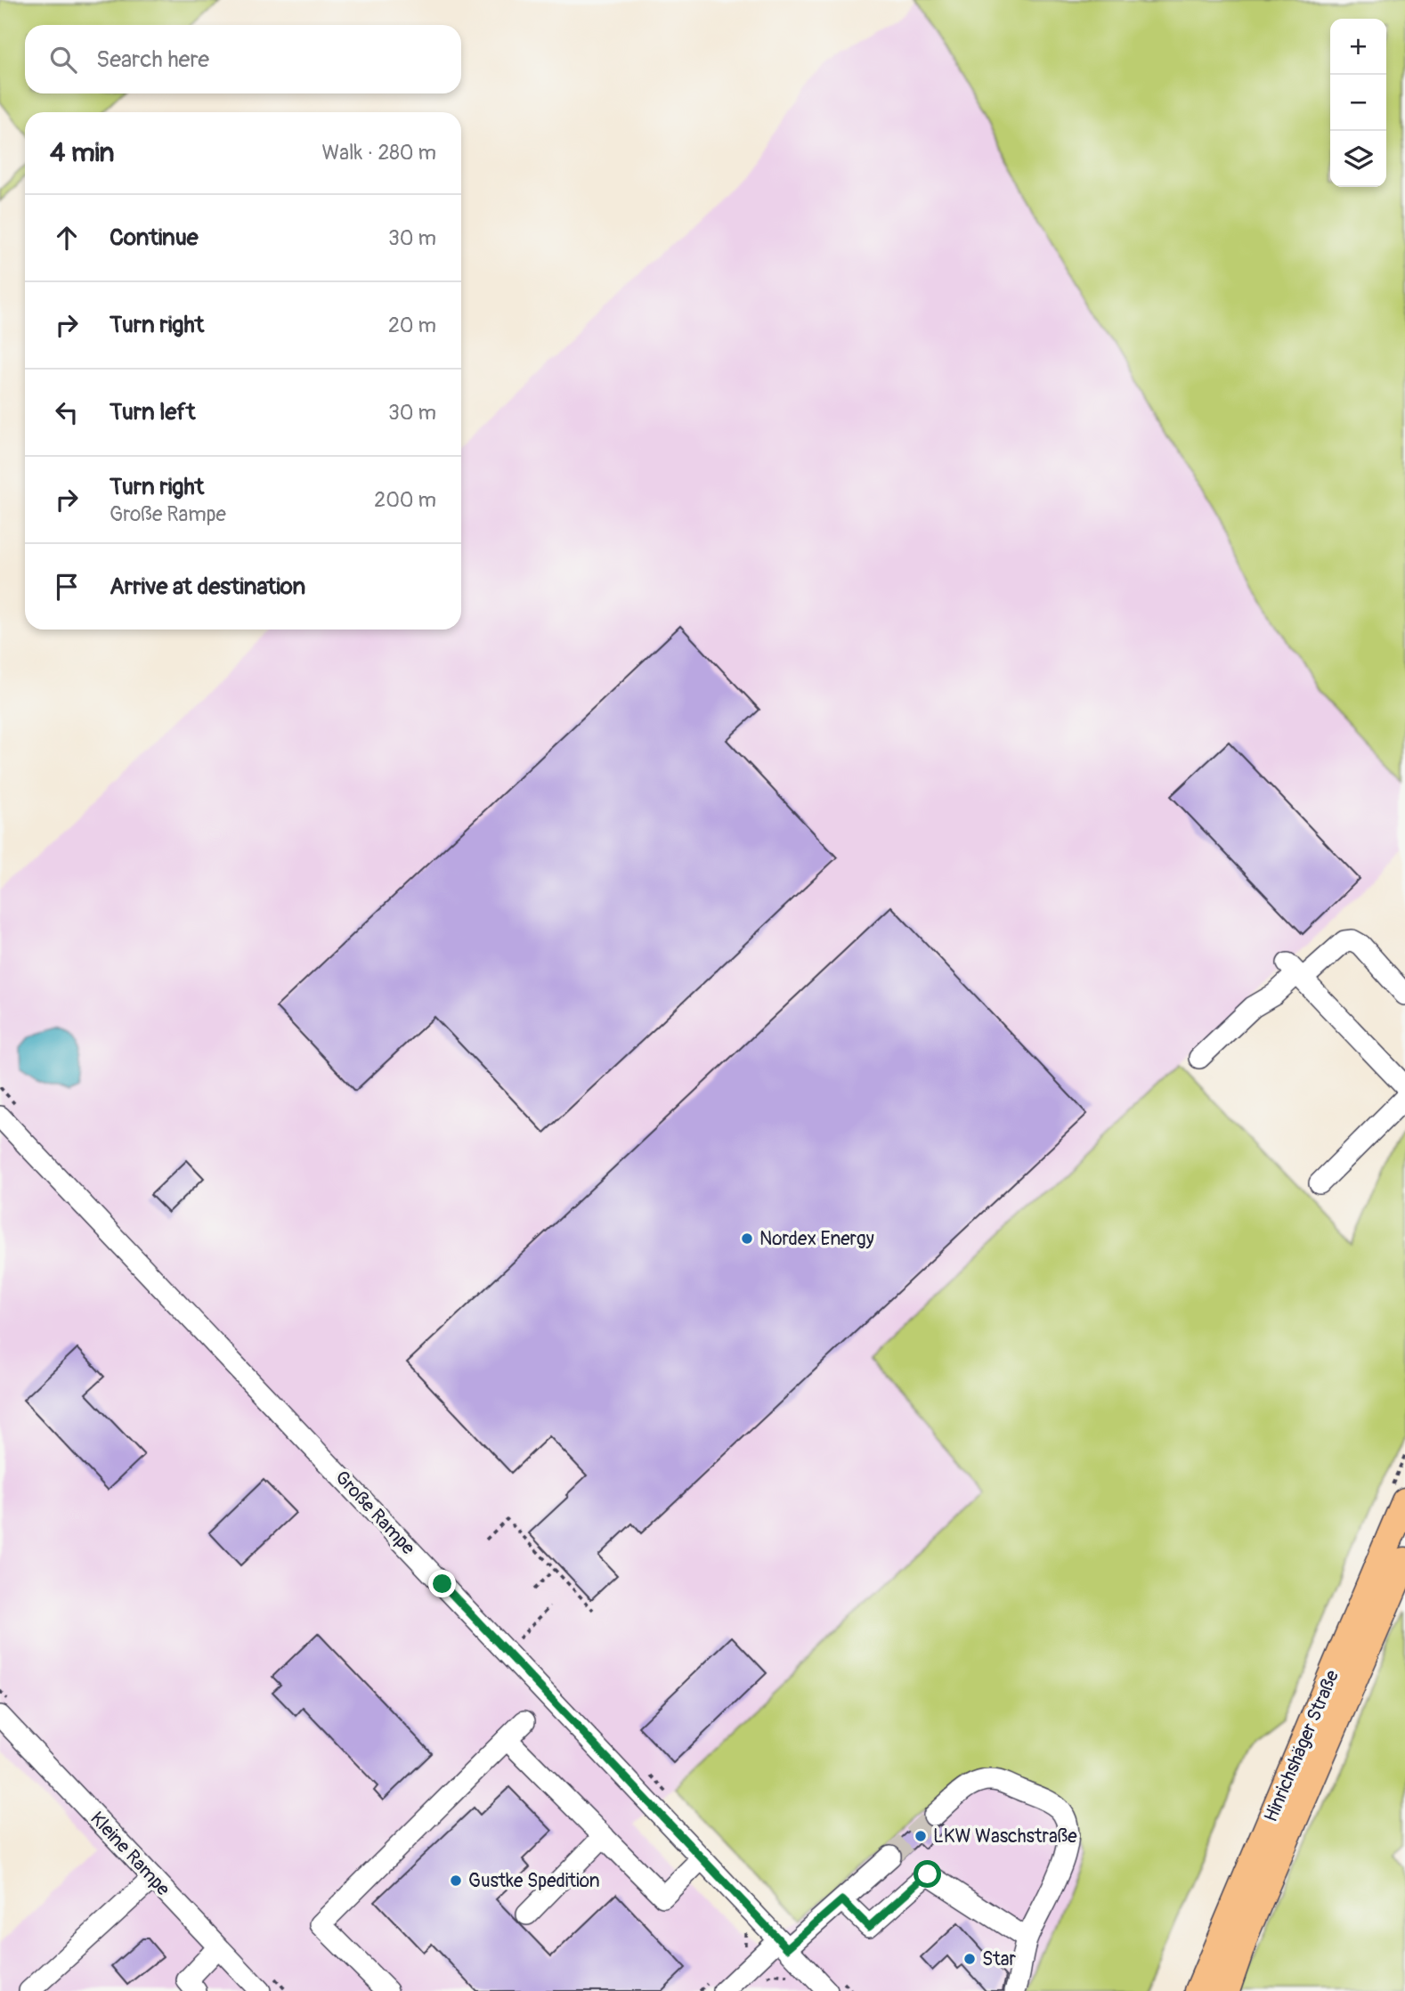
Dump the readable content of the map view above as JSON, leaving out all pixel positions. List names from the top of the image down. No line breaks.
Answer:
{"streets":{"main road":["Hinrichshäger Straße"],"street":["Große Rampe","Kleine Rampe"]},"places":["Nordex Energy","LKW Waschstraße","Gustke Spedition","Star"],"page":{"map_buttons":["+","−"],"search":"Search here","heading":["4 min","Walk · 280 m"],"list":[["Continue","30 m"],["Turn right","20 m"],["Turn left","30 m"],["Turn right","Große Rampe","200 m"],"Arrive at destination"]}}
